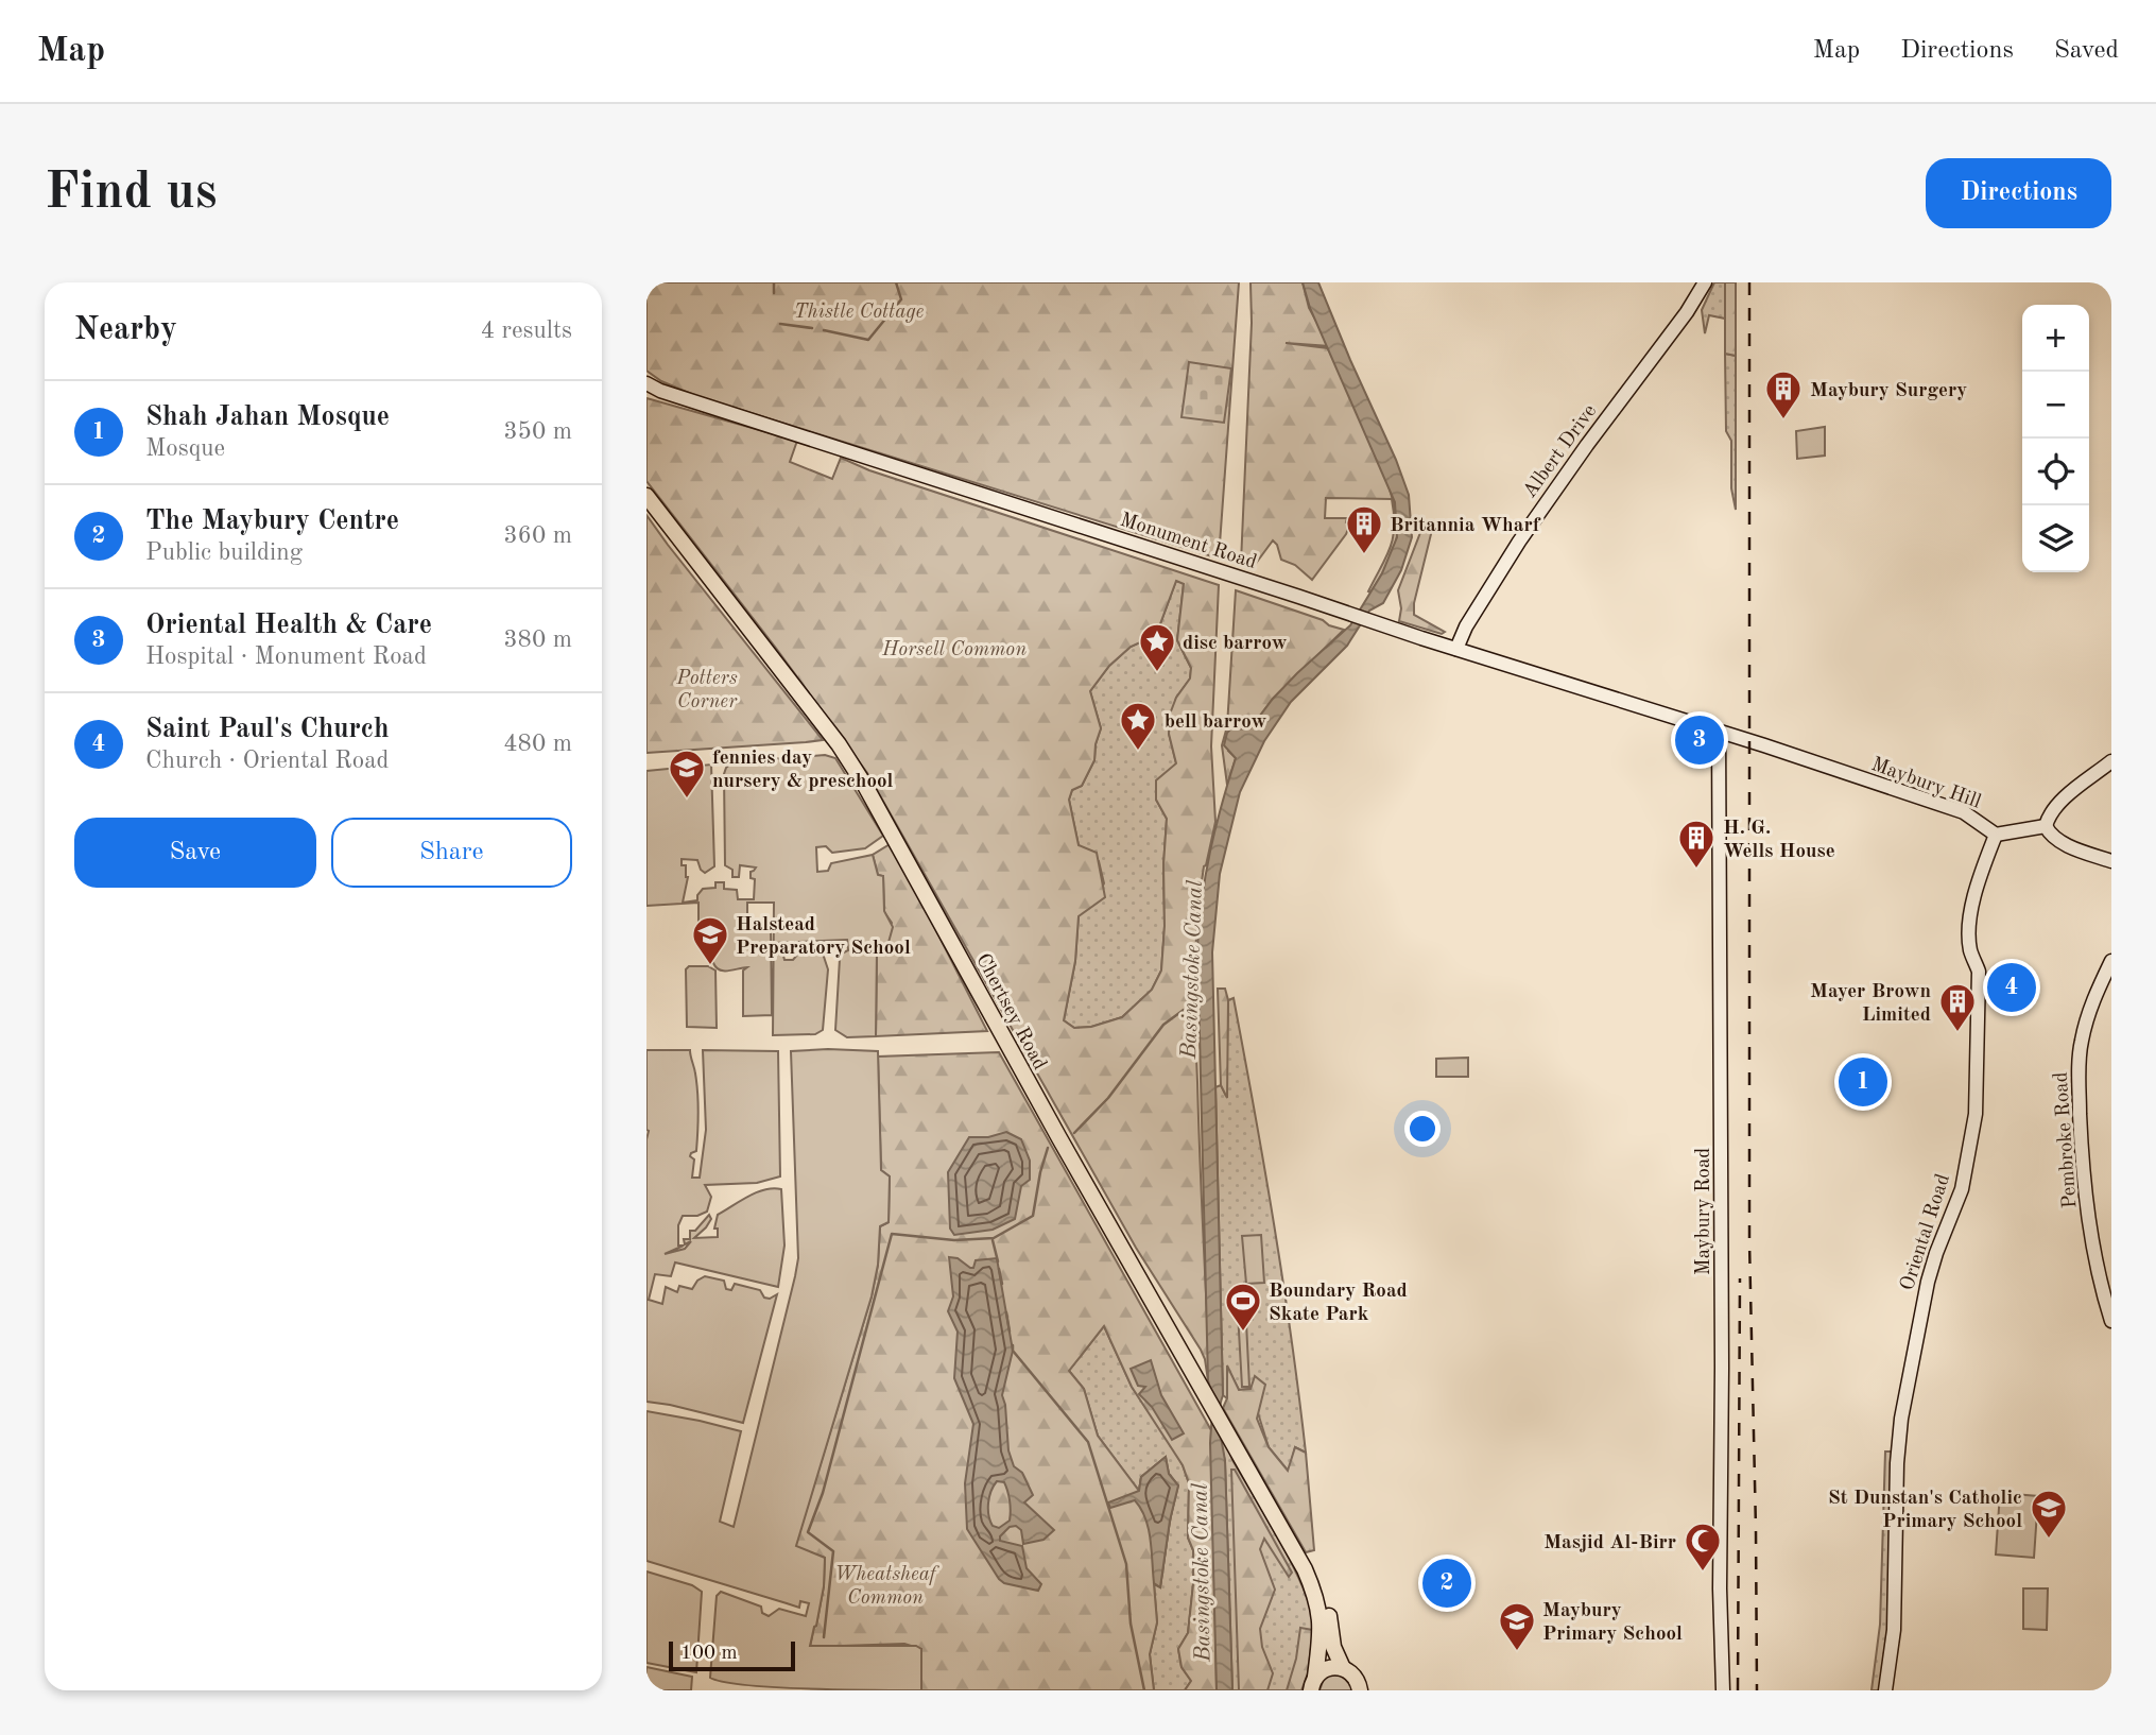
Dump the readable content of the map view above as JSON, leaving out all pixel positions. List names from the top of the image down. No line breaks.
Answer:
{"streets":{"main road":["Chertsey Road"],"street":["Albert Drive","Monument Road","Maybury Hill","Pembroke Road","Maybury Road","Oriental Road"]},"crossings":[["Albert Drive","Monument Road"],["Monument Road","Maybury Hill"],["Monument Road","Maybury Road"],["Maybury Hill","Maybury Road"],["Maybury Hill","Oriental Road"]],"water":["Basingstoke Canal"],"parks":["Thistle Cottage","Horsell Common","Potters Corner","Wheatsheaf Common"],"places":{"building":["Maybury Surgery","Britannia Wharf","H. G. Wells House","Mayer Brown Limited"],"place":["disc barrow","bell barrow"],"school or university":["fennies day nursery & preschool","Halstead Preparatory School","St Dunstan's Catholic Primary School","Maybury Primary School"],"sports":["Boundary Road Skate Park"],"mosque":["Masjid Al-Birr"]},"scale_bar":"100 m","page":{"header":"Map","nav":["Map","Directions","Saved"],"buttons":["Directions",["Save","Share"]],"title":"Find us","heading":["Nearby","4 results"],"map_buttons":["+","−"],"list":[{"mark":"1","name":"Shah Jahan Mosque","note":"Mosque","value":"350 m"},{"mark":"2","name":"The Maybury Centre","note":"Public building","value":"360 m"},{"mark":"3","name":"Oriental Health & Care","note":"Hospital · Monument Road","value":"380 m"},{"mark":"4","name":"Saint Paul's Church","note":"Church · Oriental Road","value":"480 m"}],"pins":["3","4","1","2"],"scale":"100 m"}}
